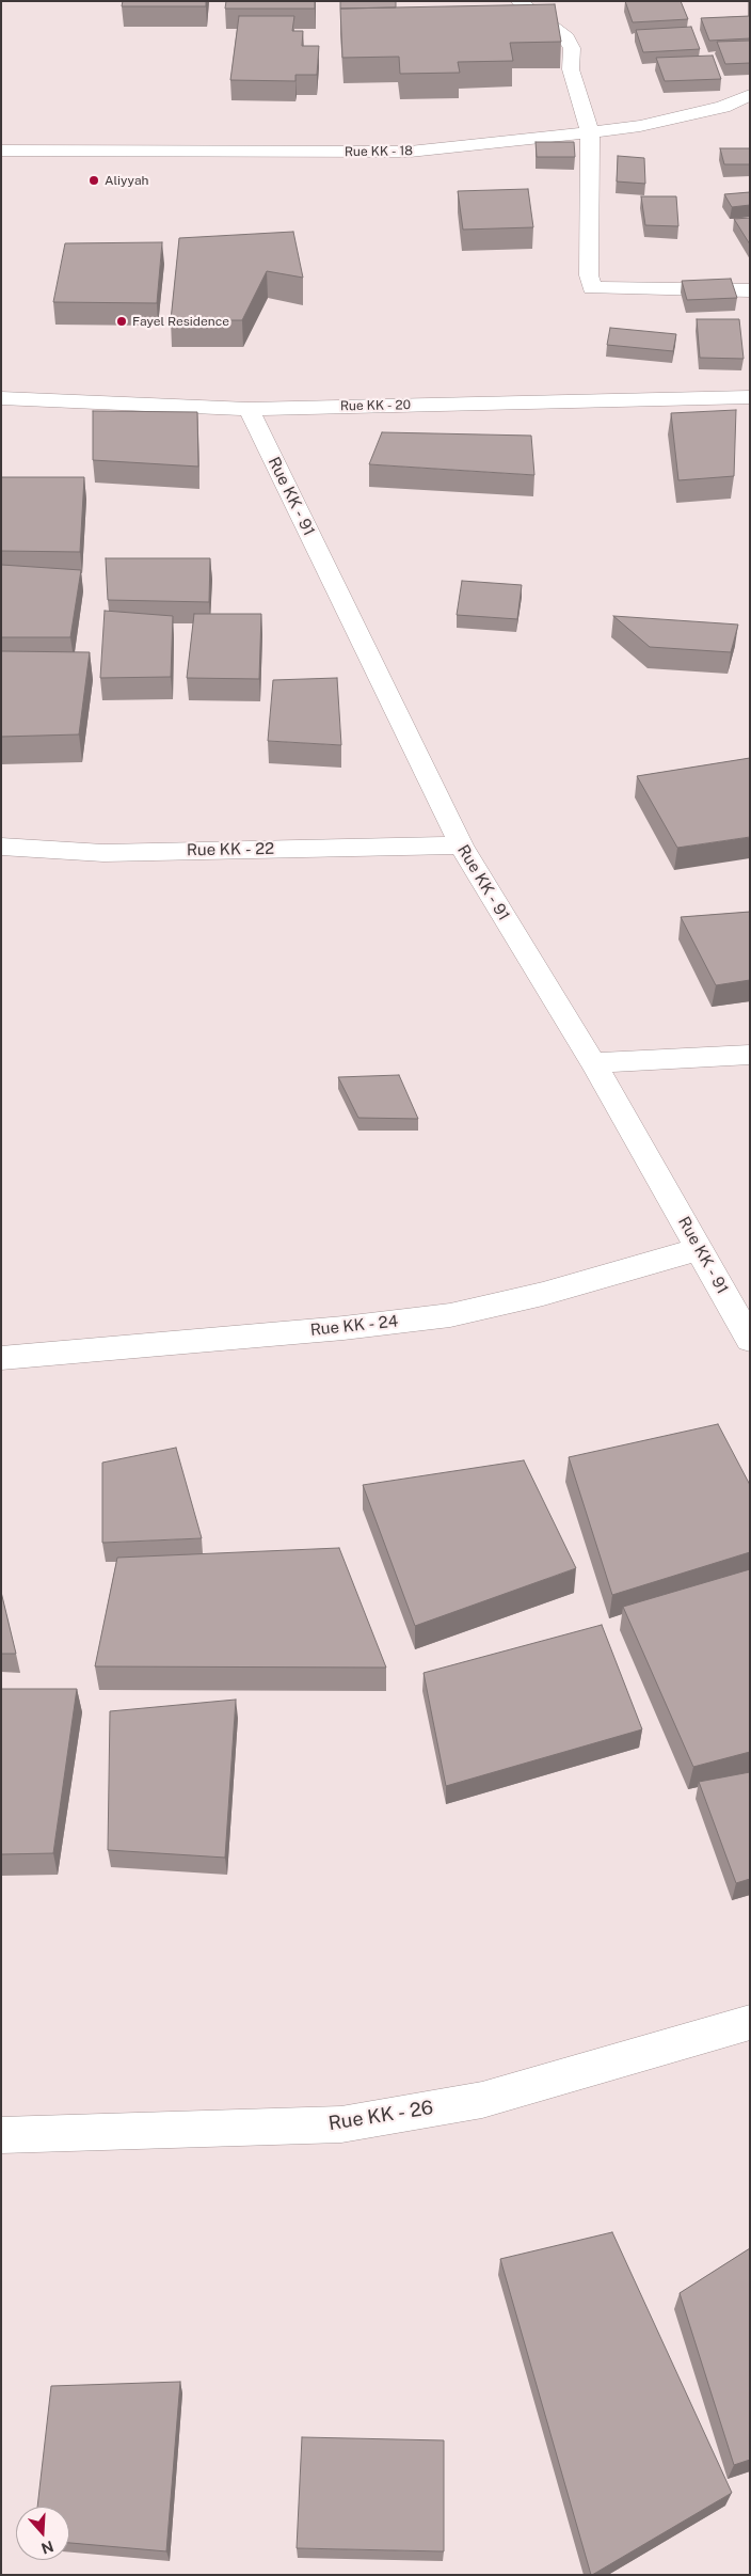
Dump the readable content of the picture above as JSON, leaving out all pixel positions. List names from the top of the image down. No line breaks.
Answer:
{"streets":{"street":["Rue KK - 18","Rue KK - 20","Rue KK - 91","Rue KK - 22","Rue KK - 24","Rue KK - 26"]},"crossings":[["Rue KK - 20","Rue KK - 91"],["Rue KK - 91","Rue KK - 22"],["Rue KK - 91","Rue KK - 24"]],"places":["Aliyyah","Fayel Residence"],"north":"bottom"}
